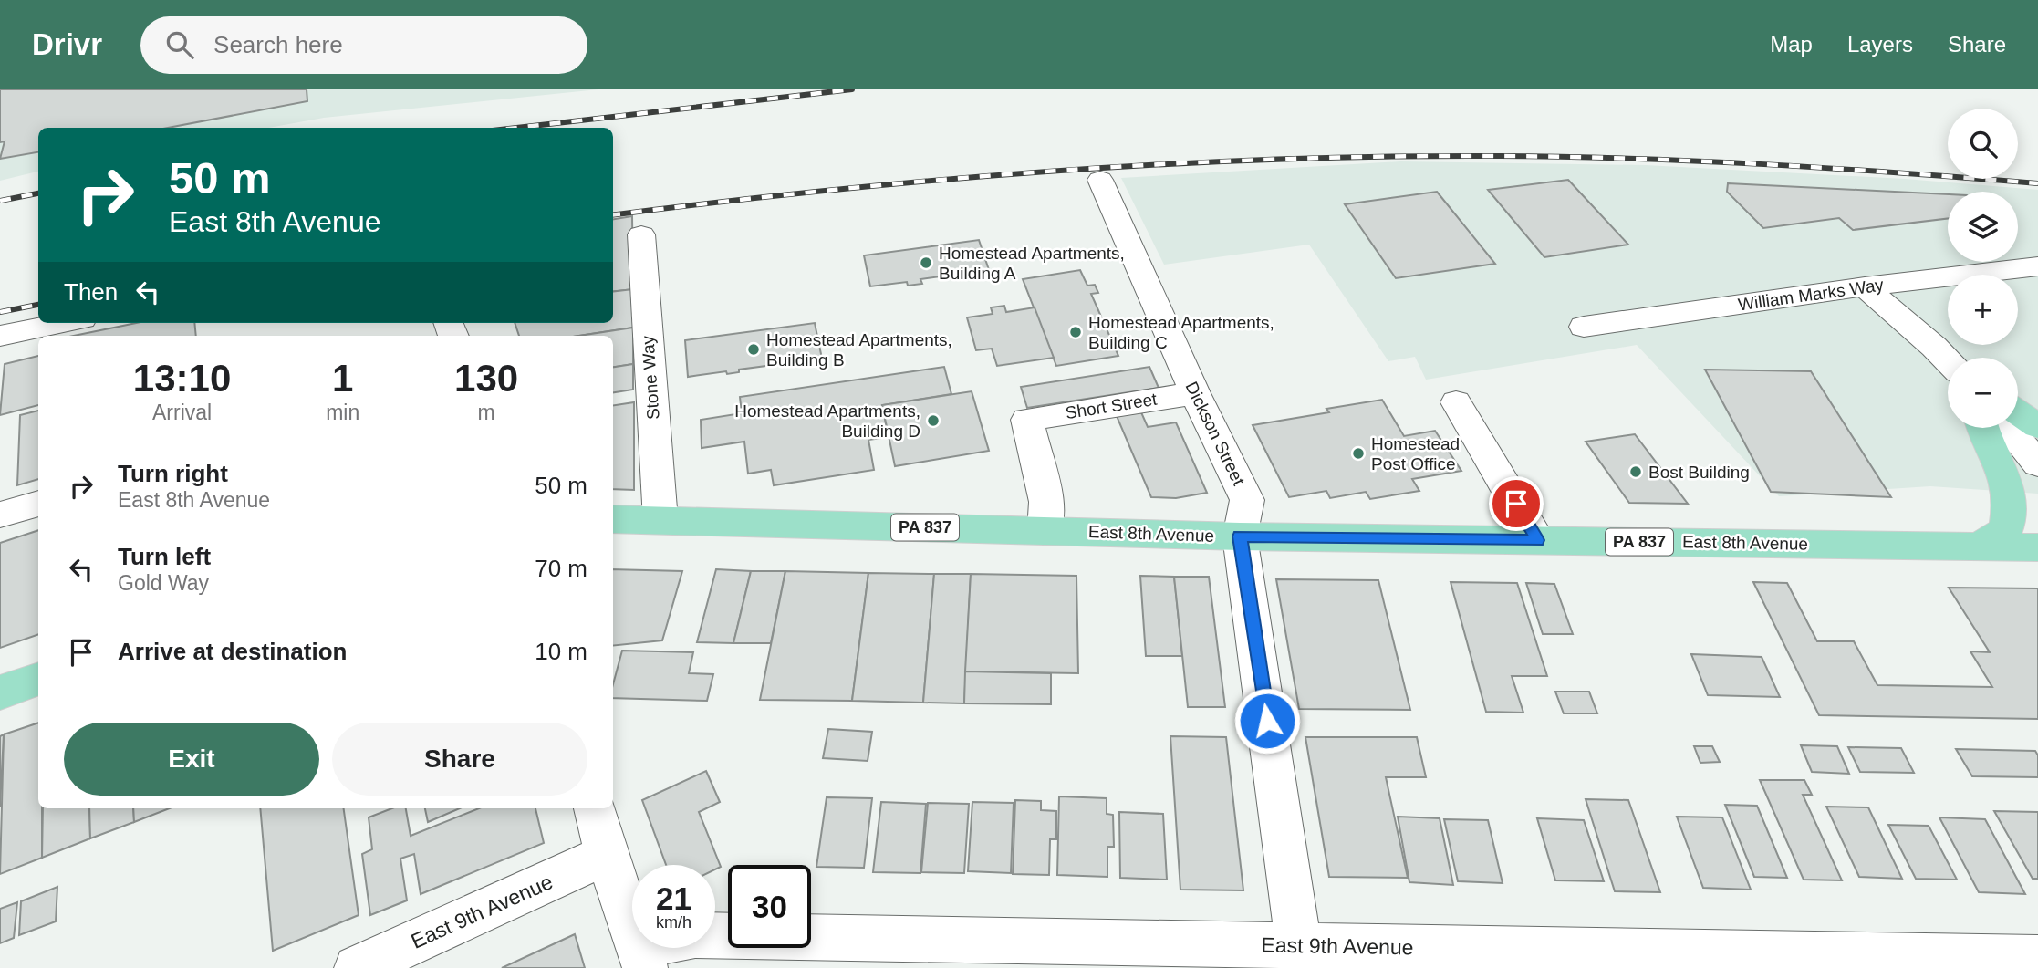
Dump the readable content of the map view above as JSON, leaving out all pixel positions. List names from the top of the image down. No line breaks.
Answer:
{"streets":{"main road":["PA 837","East 8th Avenue"],"street":["William Marks Way","Stone Way","Short Street","Dickson Street","East 9th Avenue"]},"crossings":[["Stone Way","East 8th Avenue"],["Short Street","Dickson Street"],["Short Street","East 8th Avenue"],["Dickson Street","East 8th Avenue"],["Dickson Street","East 9th Avenue"]],"places":["Homestead Apartments, Building A","Homestead Apartments, Building C","Homestead Apartments, Building B","Homestead Apartments, Building D","Homestead Post Office","Bost Building"],"page":{"header":"Drivr","search":"Search here","nav":["Map","Layers","Share"],"map_buttons":["+","−"],"turn":["50 m","East 8th Avenue"],"then":"Then","eta":["13:10","Arrival","1","min","130","m"],"list":[{"name":"Turn right","note":"East 8th Avenue","value":"50 m"},{"name":"Turn left","note":"Gold Way","value":"70 m"},{"name":"Arrive at destination","value":"10 m"}],"buttons":["Exit","Share"],"speed":"21 km/h","limit":"30"}}
